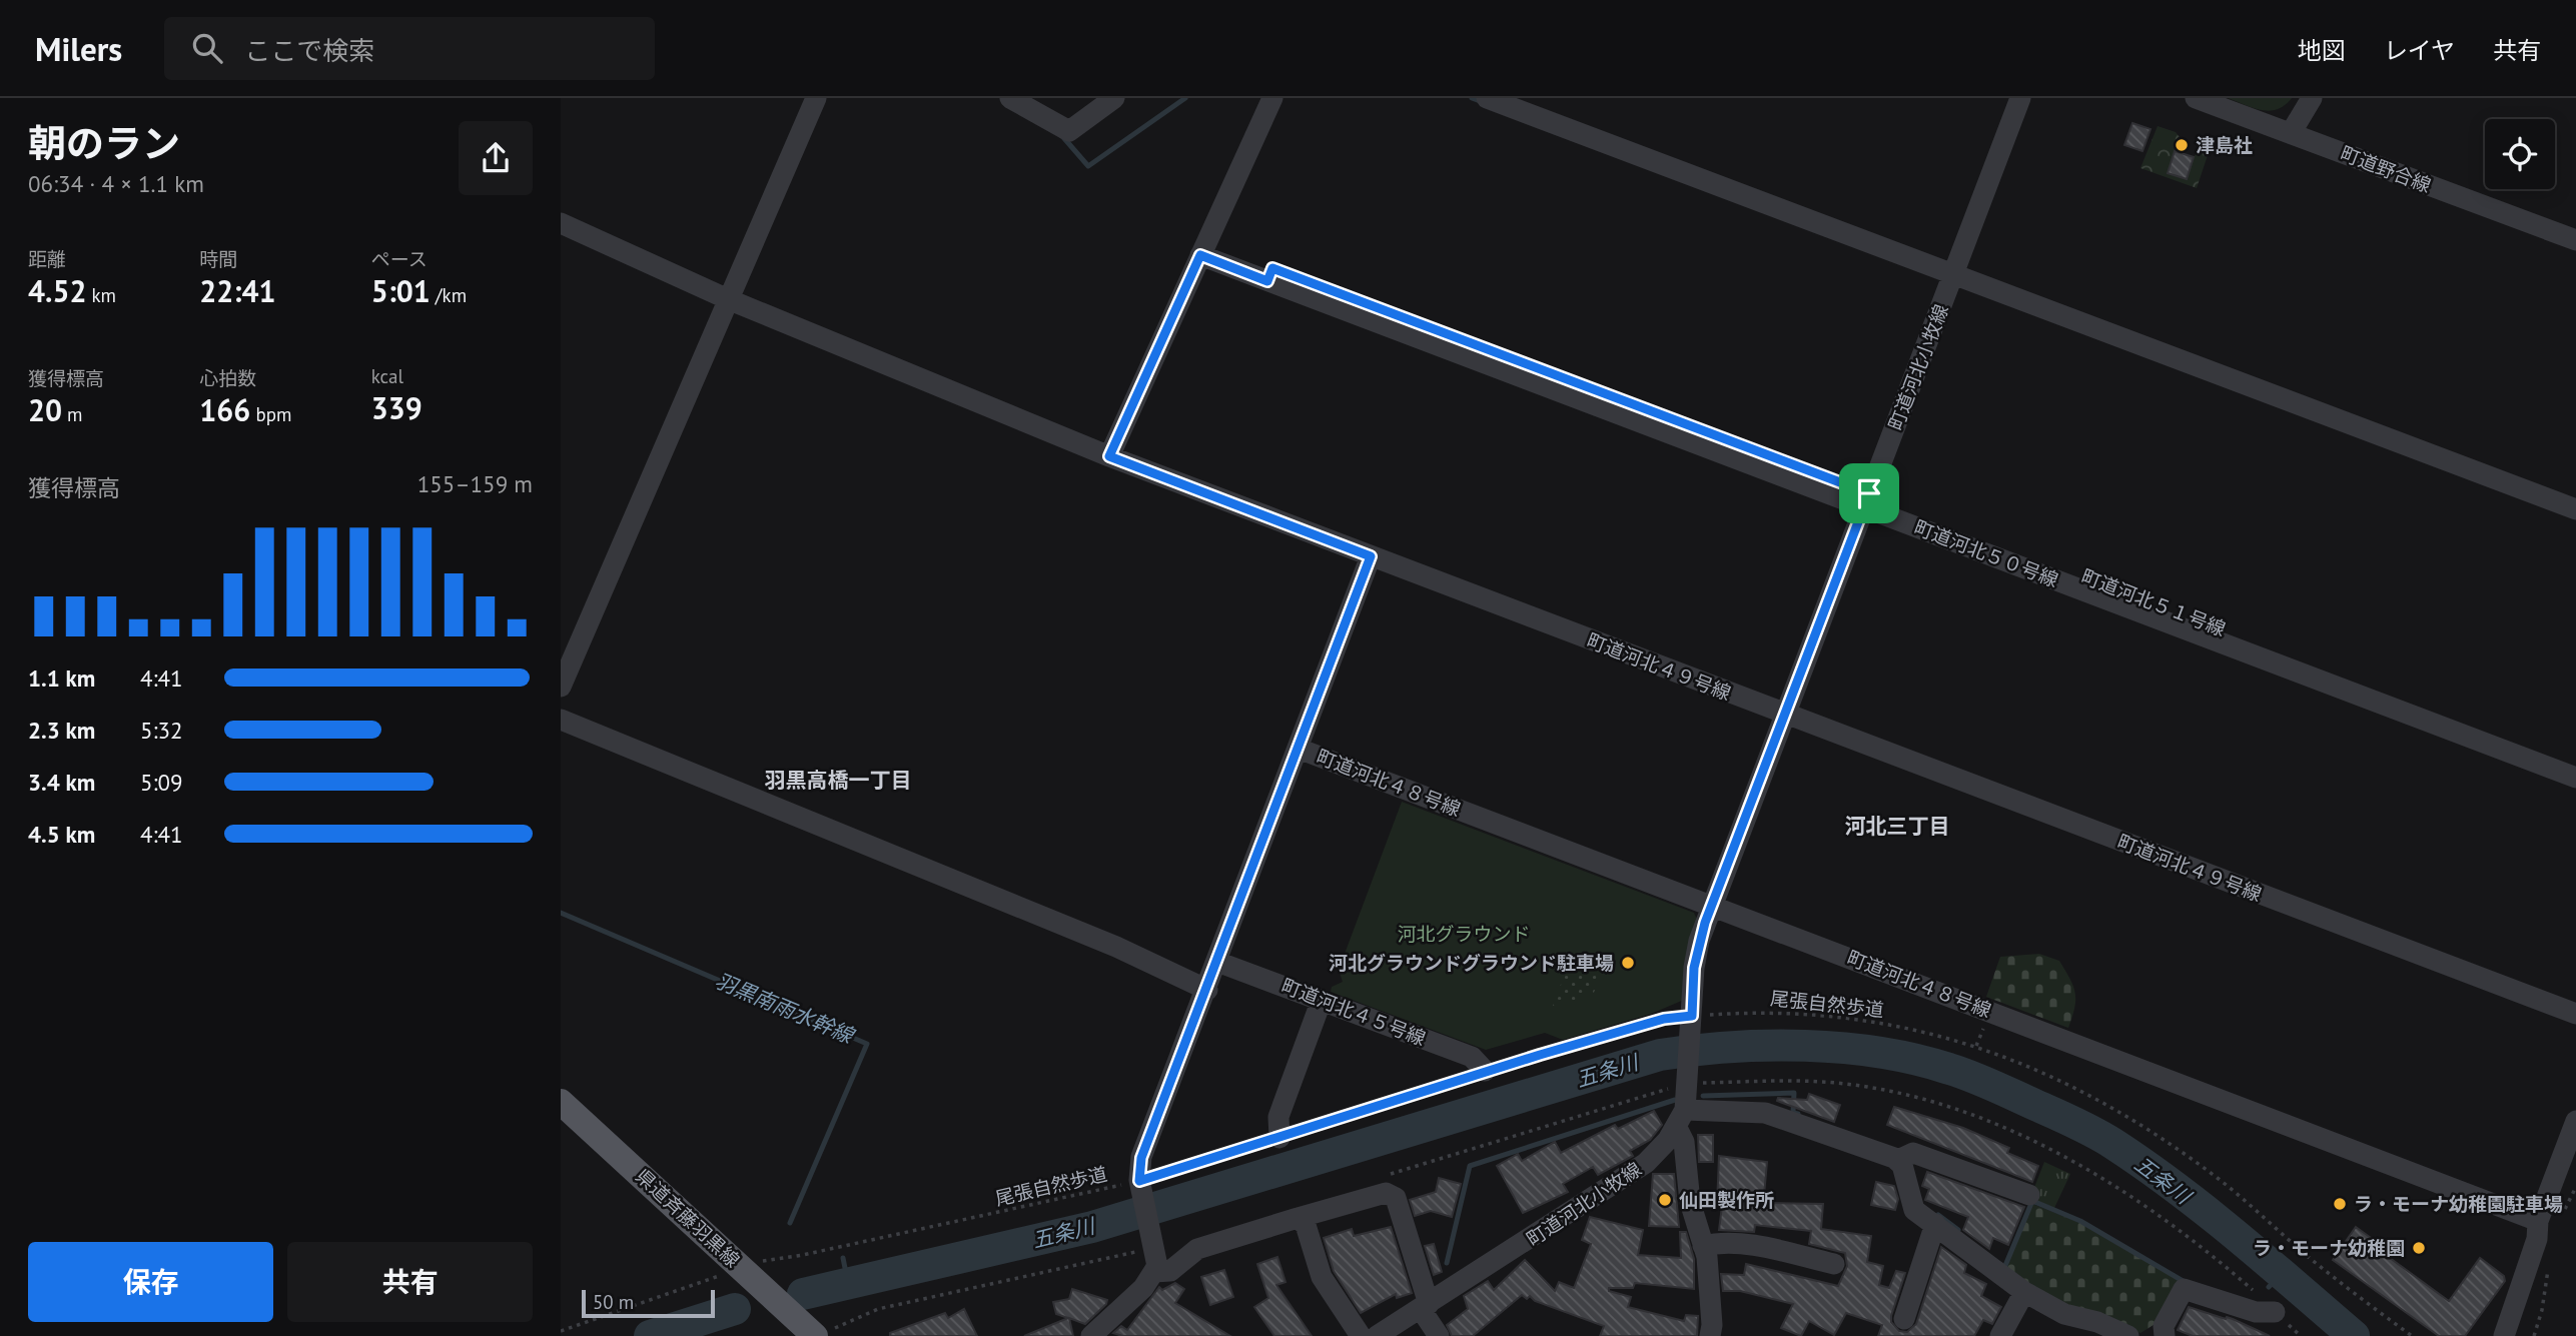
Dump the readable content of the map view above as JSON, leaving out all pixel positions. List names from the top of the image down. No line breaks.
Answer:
{"streets":{"main road":["県道斉藤羽黒線"],"street":["町道野合線","町道河北小牧線","町道河北５０号線","町道河北５１号線","町道河北４９号線","町道河北４８号線","町道河北４５号線"],"path":["尾張自然歩道"]},"crossings":[["町道河北小牧線","町道河北５０号線"],["町道河北小牧線","町道河北５１号線"],["町道河北小牧線","町道河北４９号線"],["町道河北小牧線","町道河北４８号線"],["町道河北小牧線","尾張自然歩道"],["町道河北５０号線","町道河北５１号線"],["尾張自然歩道","町道河北４５号線"],["尾張自然歩道","県道斉藤羽黒線"]],"districts":["羽黒高橋一丁目","河北三丁目"],"water":["羽黒南雨水幹線","五条川"],"parks":["河北グラウンド"],"places":["津島社","河北グラウンドグラウンド駐車場","仙田製作所","ラ・モーナ幼稚園駐車場","ラ・モーナ幼稚園"],"scale_bar":"50 m","page":{"header":"Milers","search":"ここで検索","nav":["地図","レイヤ","共有"],"heading":["朝のラン","06:34 · 4 × 1.1 km"],"stats":[["距離","4.52 km"],["時間","22:41"],["ペース","5:01 /km"],["獲得標高","20 m"],["心拍数","166 bpm"],["kcal","339"]],"chart":["獲得標高","155–159 m"],"list":[{"name":"1.1 km","note":"4:41"},{"name":"2.3 km","note":"5:32"},{"name":"3.4 km","note":"5:09"},{"name":"4.5 km","note":"4:41"}],"buttons":["保存","共有"],"scale":"50 m"}}
